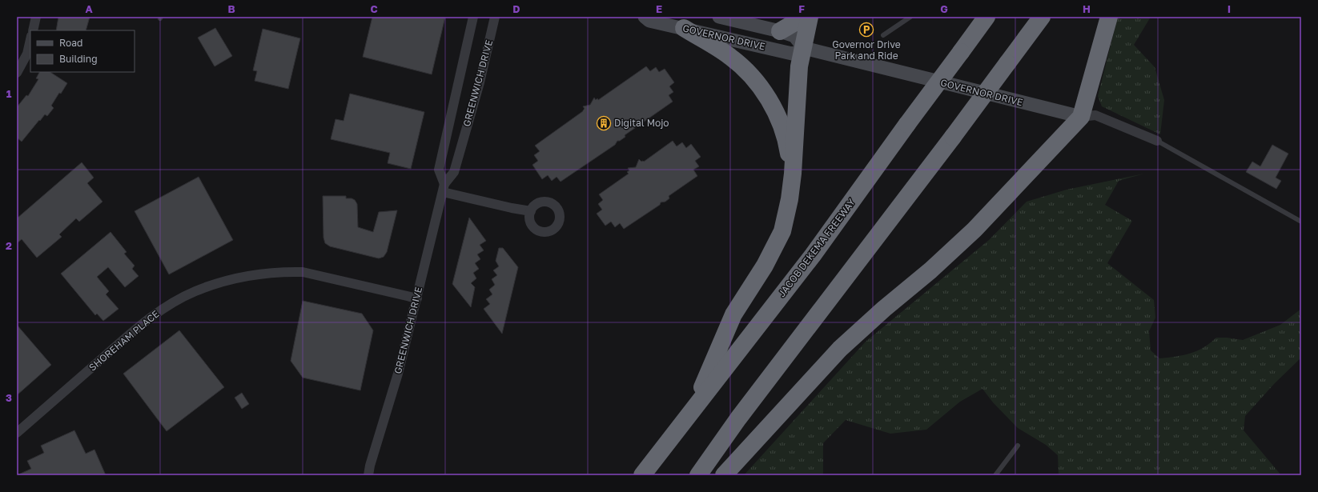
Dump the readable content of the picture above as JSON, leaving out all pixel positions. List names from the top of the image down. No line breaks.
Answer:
{"streets":{"highway":["JACOB DEKEMA FREEWAY"],"main road":["GOVERNOR DRIVE"],"street":["GREENWICH DRIVE","SHOREHAM PLACE"]},"crossings":[["GREENWICH DRIVE","SHOREHAM PLACE"]],"places":{"parking":["Governor Drive Park and Ride"],"building":["Digital Mojo"]},"legend":["Road","Building"],"grid":{"columns":["A","B","C","D","E","F","G","H","I"],"rows":["1","2","3"]}}
